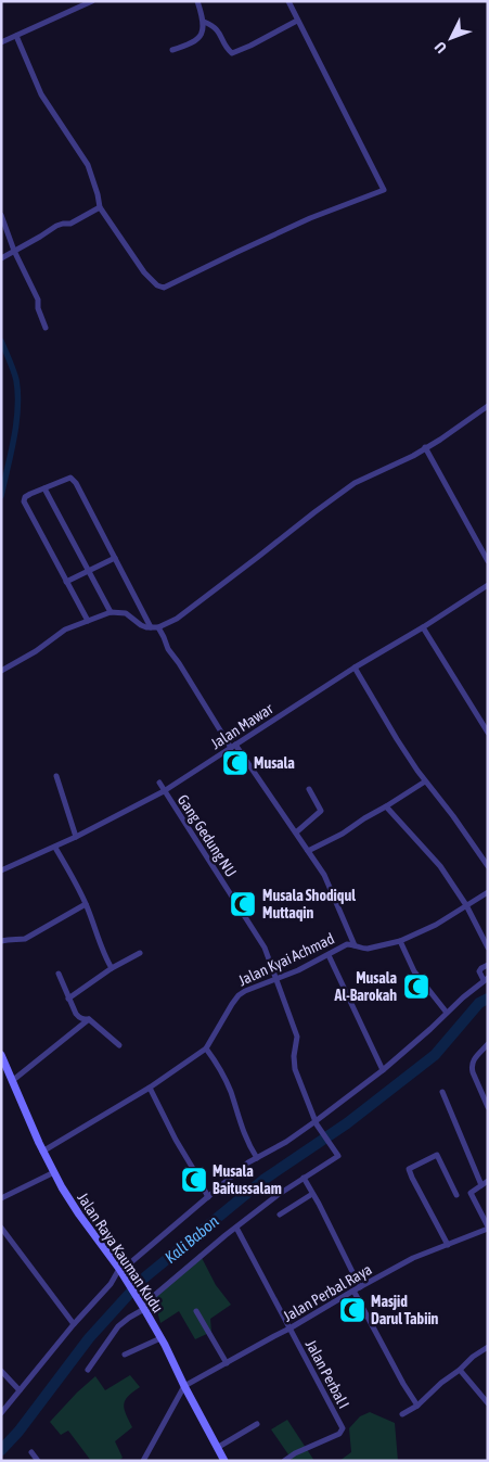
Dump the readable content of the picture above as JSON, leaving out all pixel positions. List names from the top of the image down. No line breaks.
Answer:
{"streets":{"street":["Jalan Mawar","Gang Gedung NU","Jalan Kyai Achmad","Jalan Raya Kauman Kudu","Jalan Perbal Raya","Jalan Perbal I"]},"crossings":[["Jalan Mawar","Gang Gedung NU"],["Gang Gedung NU","Jalan Kyai Achmad"],["Jalan Kyai Achmad","Jalan Raya Kauman Kudu"],["Jalan Raya Kauman Kudu","Jalan Perbal Raya"],["Jalan Perbal Raya","Jalan Perbal I"]],"water":["Kali Babon"],"places":{"mosque":["Musala","Musala Shodiqul Muttaqin","Musala Al-Barokah","Musala Baitussalam","Masjid Darul Tabiin"]},"north":"bottom left"}
